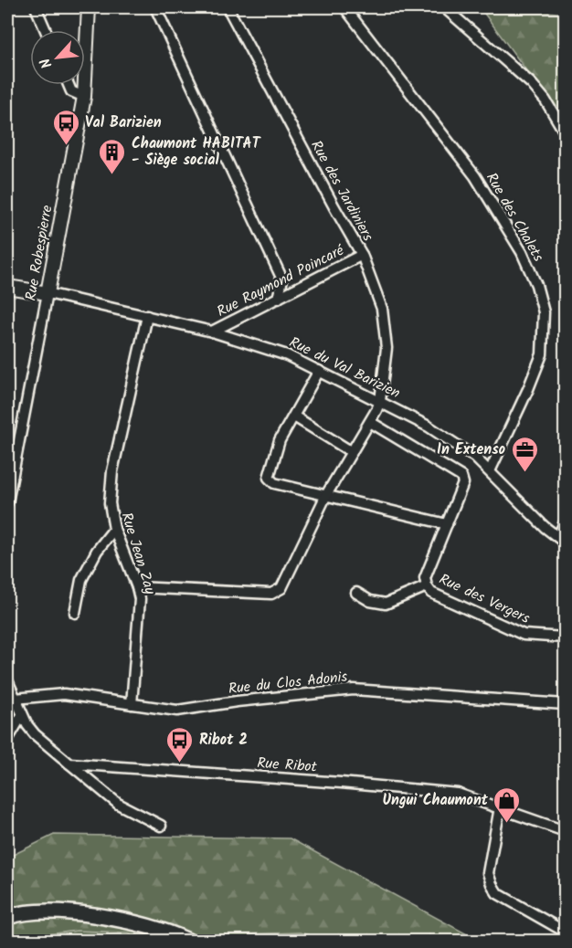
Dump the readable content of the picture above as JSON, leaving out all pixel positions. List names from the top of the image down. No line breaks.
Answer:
{"streets":{"street":["Rue des Jardiniers","Rue des Chalets","Rue Robespierre","Rue Raymond Poincaré","Rue du Val Barizien","Rue Jean Zay","Rue des Vergers","Rue du Clos Adonis","Rue Ribot"]},"crossings":[["Rue des Jardiniers","Rue Raymond Poincaré"],["Rue des Jardiniers","Rue du Val Barizien"],["Rue des Chalets","Rue du Val Barizien"],["Rue Robespierre","Rue du Val Barizien"],["Rue Raymond Poincaré","Rue du Val Barizien"],["Rue du Val Barizien","Rue Jean Zay"],["Rue Jean Zay","Rue du Clos Adonis"]],"places":{"bus stop":["Val Barizien","Ribot 2"],"building":["Chaumont HABITAT - Siège social"],"office":["In Extenso"],"shop":["Ungui Chaumont"]},"north":"bottom left"}
